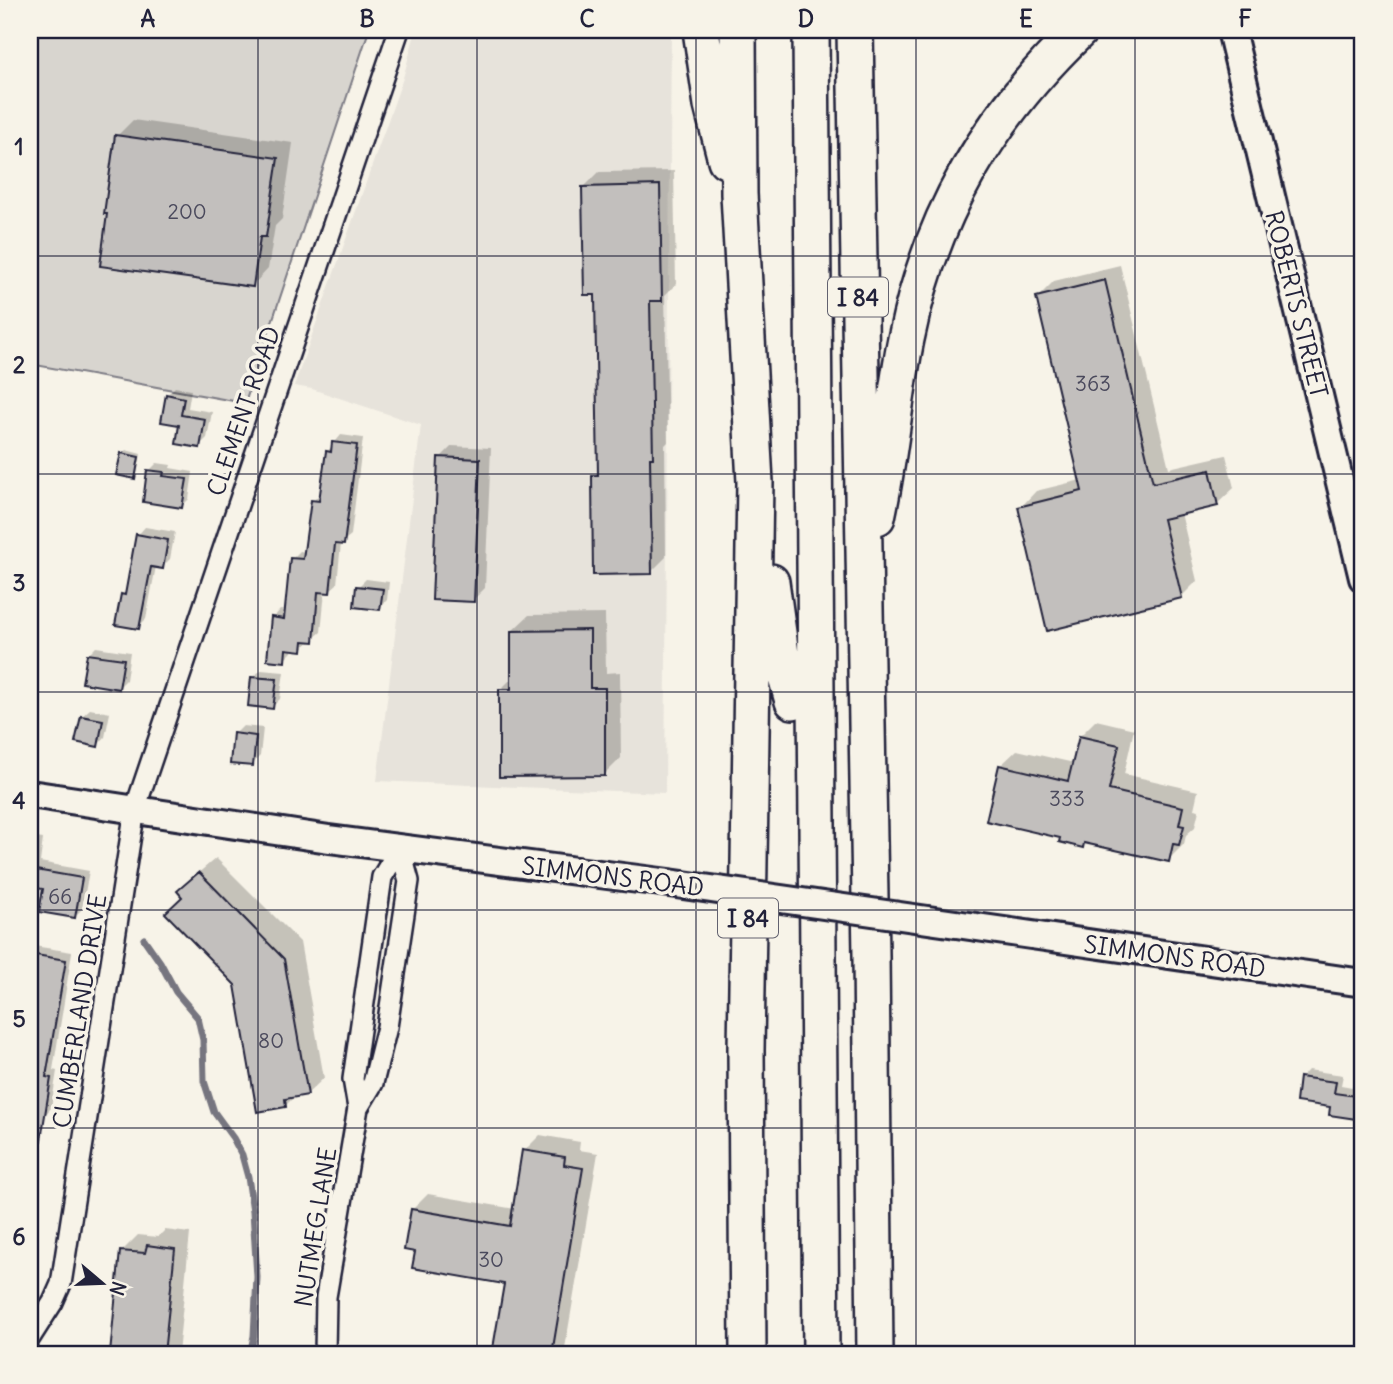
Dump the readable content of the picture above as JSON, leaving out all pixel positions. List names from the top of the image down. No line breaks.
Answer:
{"streets":{"highway":["I 84"],"main road":["ROBERTS STREET","SIMMONS ROAD"],"street":["CLEMENT ROAD","CUMBERLAND DRIVE","NUTMEG LANE"]},"crossings":[["CLEMENT ROAD","SIMMONS ROAD"],["CLEMENT ROAD","CUMBERLAND DRIVE"],["SIMMONS ROAD","CUMBERLAND DRIVE"],["SIMMONS ROAD","NUTMEG LANE"]],"house_numbers":["200","363","333","66","80","30"],"north":"right","grid":{"columns":["A","B","C","D","E","F"],"rows":["1","2","3","4","5","6"]}}
